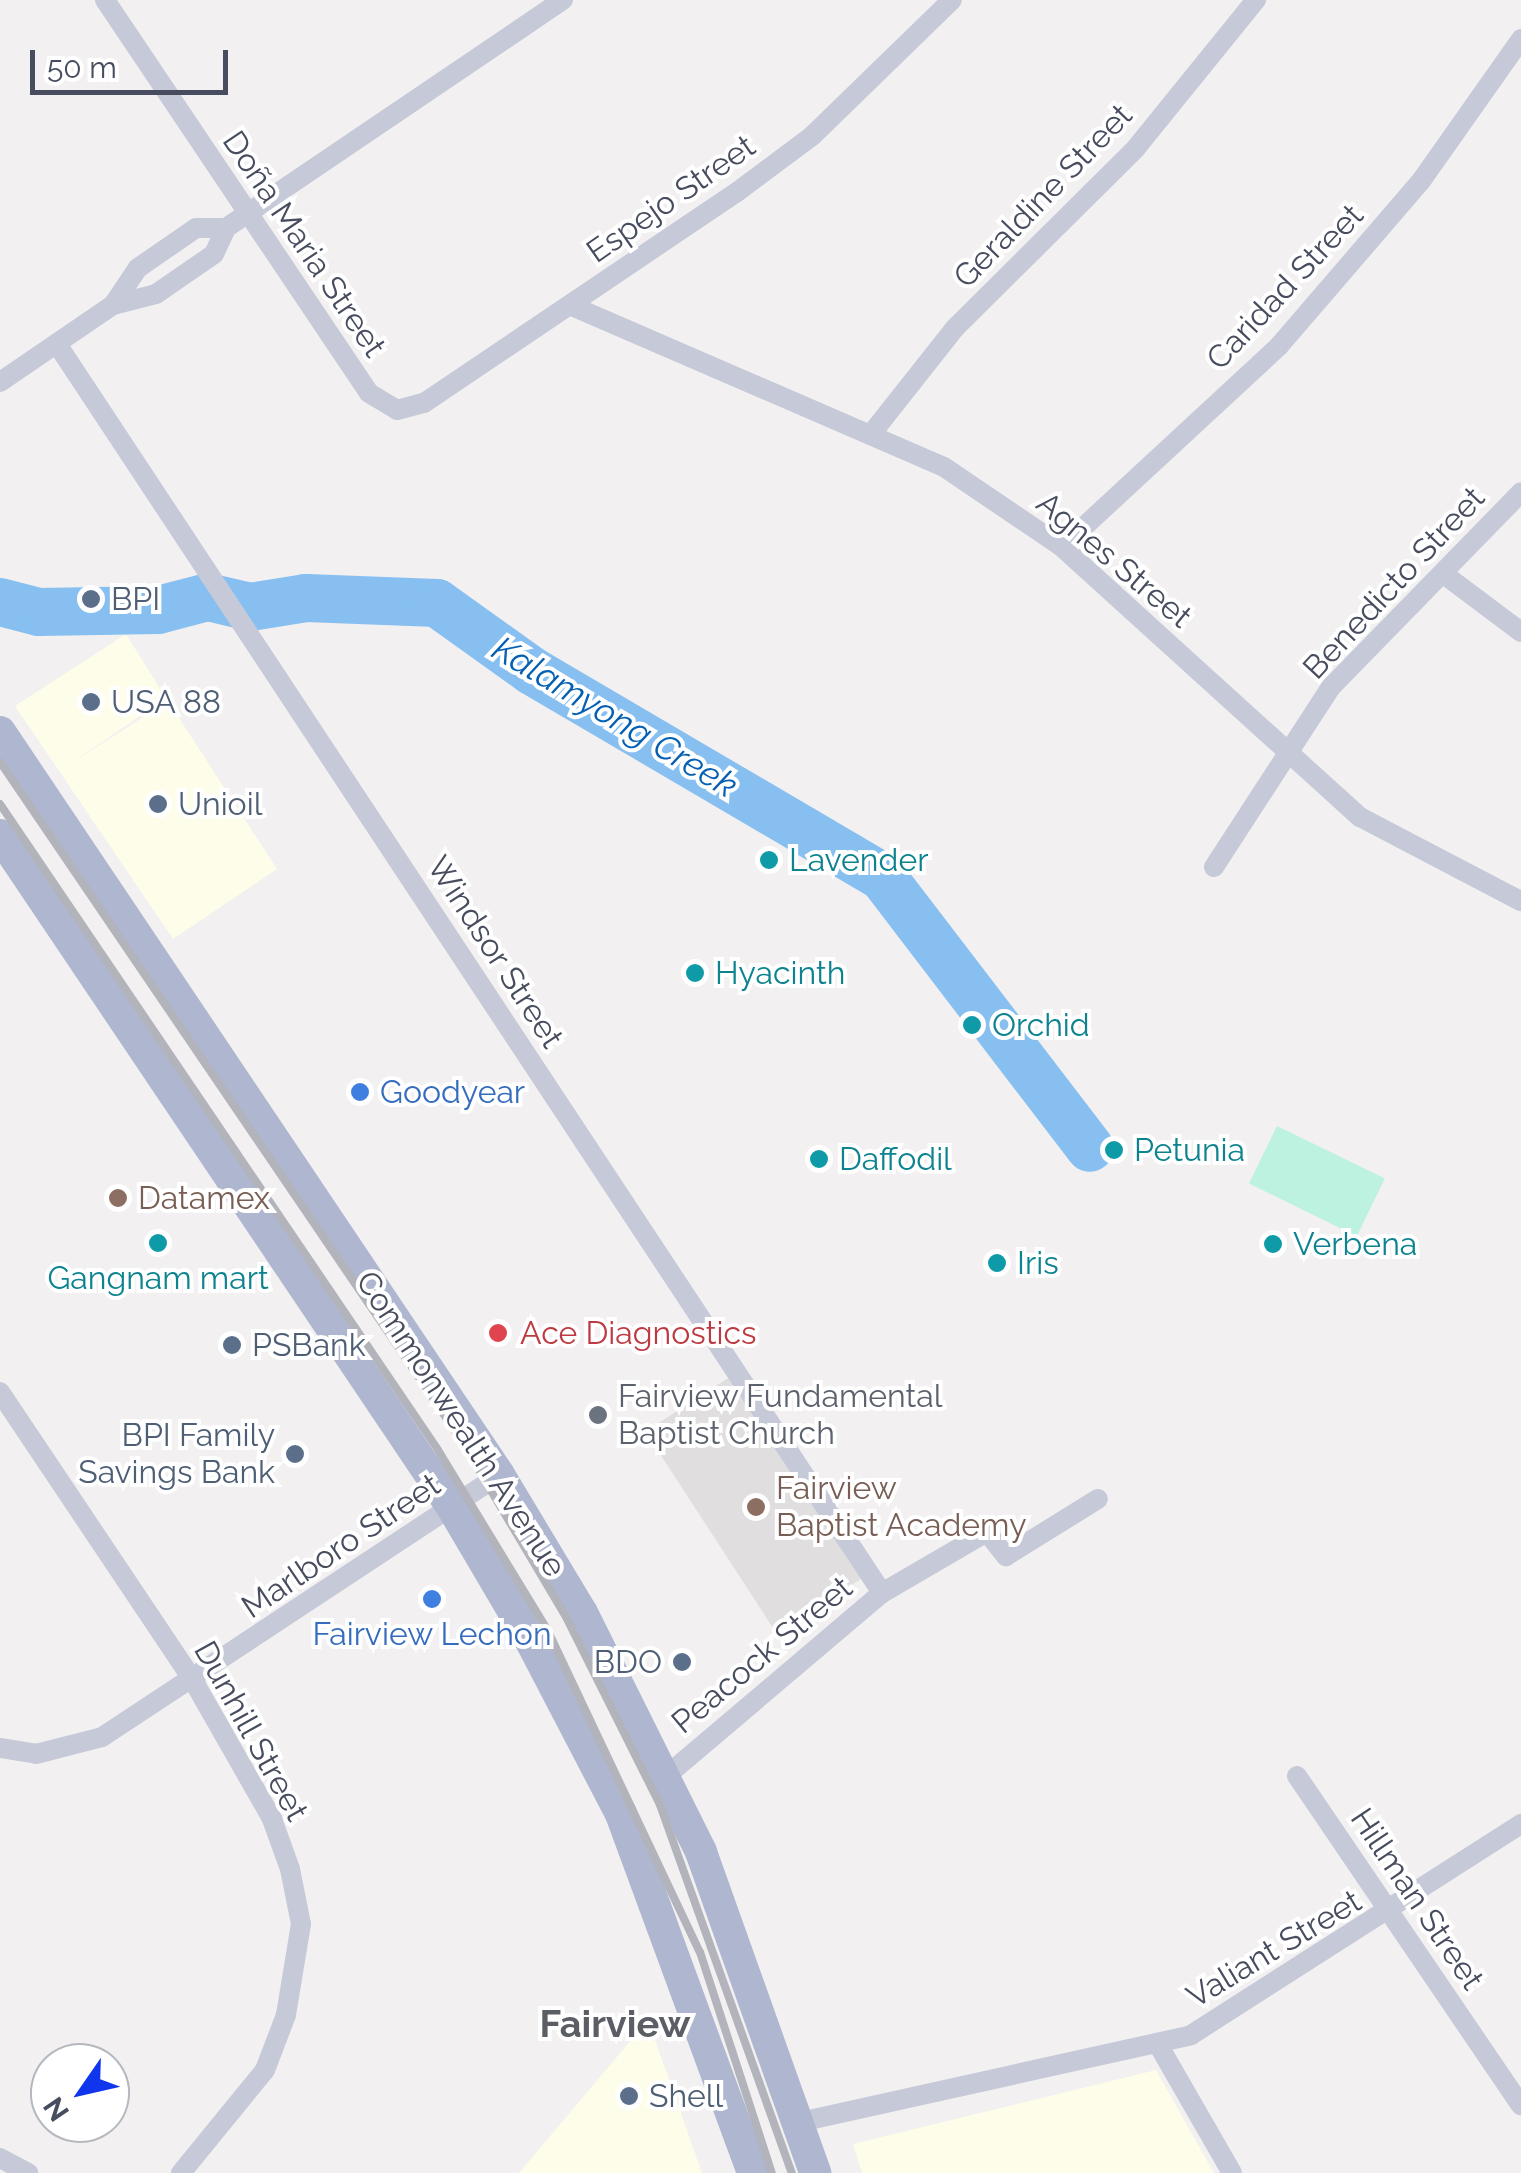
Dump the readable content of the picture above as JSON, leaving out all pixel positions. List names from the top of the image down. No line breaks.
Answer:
{"streets":{"main road":["Commonwealth Avenue"],"street":["Geraldine Street","Espejo Street","Doña Maria Street","Caridad Street","Agnes Street","Benedicto Street","Windsor Street","Marlboro Street","Peacock Street","Dunhill Street","Hillman Street","Valiant Street"]},"crossings":[["Geraldine Street","Agnes Street"],["Espejo Street","Doña Maria Street"],["Espejo Street","Agnes Street"],["Caridad Street","Agnes Street"],["Agnes Street","Benedicto Street"],["Windsor Street","Peacock Street"],["Commonwealth Avenue","Marlboro Street"],["Commonwealth Avenue","Peacock Street"],["Commonwealth Avenue","Valiant Street"],["Marlboro Street","Dunhill Street"],["Hillman Street","Valiant Street"]],"districts":["Fairview"],"water":["Kalamyong Creek"],"places":["BPI","USA 88","Unioil","Lavender","Hyacinth","Orchid","Goodyear","Petunia","Daffodil","Datamex","Gangnam mart","Verbena","Iris","Ace Diagnostics","PSBank","Fairview Fundamental Baptist Church","BPI Family Savings Bank","Fairview Baptist Academy","Fairview Lechon","BDO","Shell"],"scale_bar":"50 m","north":"bottom left"}
